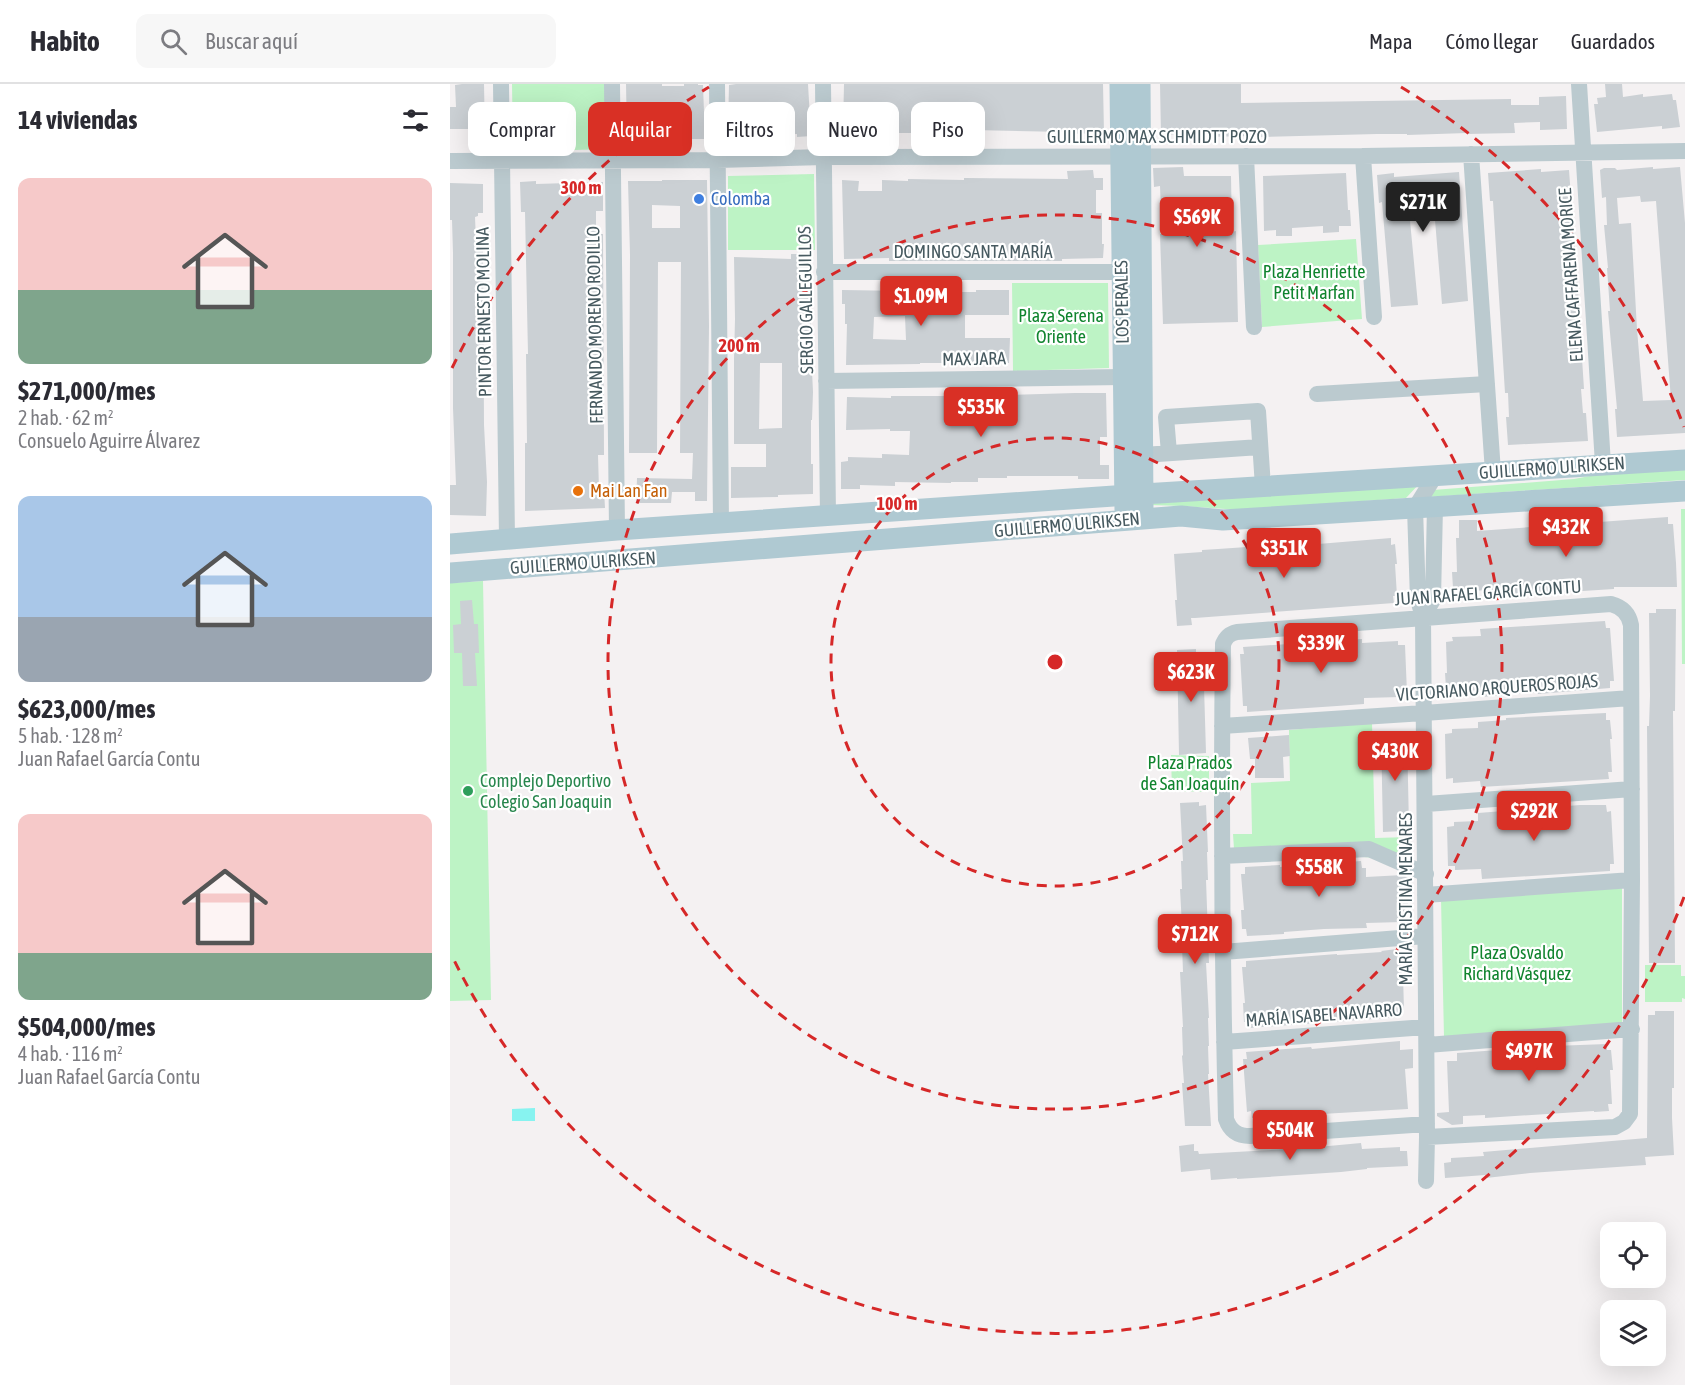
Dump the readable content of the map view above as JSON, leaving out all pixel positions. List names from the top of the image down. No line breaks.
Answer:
{"streets":{"main road":["LOS PERALES","GUILLERMO ULRIKSEN"],"street":["GUILLERMO MAX SCHMIDTT POZO","DOMINGO SANTA MARÍA","ELENA CAFFARENA MORICE","SERGIO GALLEGUILLOS","PINTOR ERNESTO MOLINA","FERNANDO MORENO RODILLO","MAX JARA","JUAN RAFAEL GARCÍA CONTU","VICTORIANO ARQUEROS ROJAS","MARÍA CRISTINA MENARES","MARÍA ISABEL NAVARRO"]},"crossings":[["GUILLERMO MAX SCHMIDTT POZO","ELENA CAFFARENA MORICE"],["GUILLERMO MAX SCHMIDTT POZO","SERGIO GALLEGUILLOS"],["GUILLERMO MAX SCHMIDTT POZO","LOS PERALES"],["GUILLERMO MAX SCHMIDTT POZO","PINTOR ERNESTO MOLINA"],["GUILLERMO MAX SCHMIDTT POZO","FERNANDO MORENO RODILLO"],["DOMINGO SANTA MARÍA","SERGIO GALLEGUILLOS"],["DOMINGO SANTA MARÍA","LOS PERALES"],["ELENA CAFFARENA MORICE","GUILLERMO ULRIKSEN"],["SERGIO GALLEGUILLOS","MAX JARA"],["SERGIO GALLEGUILLOS","GUILLERMO ULRIKSEN"],["LOS PERALES","MAX JARA"],["LOS PERALES","GUILLERMO ULRIKSEN"],["PINTOR ERNESTO MOLINA","GUILLERMO ULRIKSEN"],["FERNANDO MORENO RODILLO","GUILLERMO ULRIKSEN"],["GUILLERMO ULRIKSEN","MARÍA CRISTINA MENARES"],["JUAN RAFAEL GARCÍA CONTU","VICTORIANO ARQUEROS ROJAS"],["JUAN RAFAEL GARCÍA CONTU","MARÍA CRISTINA MENARES"],["JUAN RAFAEL GARCÍA CONTU","MARÍA ISABEL NAVARRO"],["VICTORIANO ARQUEROS ROJAS","MARÍA CRISTINA MENARES"],["MARÍA CRISTINA MENARES","MARÍA ISABEL NAVARRO"]],"parks":["Plaza Henriette Petit Marfan","Plaza Serena Oriente","Plaza Prados de San Joaquín","Plaza Osvaldo Richard Vásquez"],"places":["Colomba","Mai Lan Fan","Complejo Deportivo Colegio San Joaquin"],"page":{"header":"Habito","search":"Buscar aquí","nav":["Mapa","Cómo llegar","Guardados"],"heading":"14 viviendas","chip":["Comprar","Alquilar","Filtros","Nuevo","Piso"],"list":[{"name":"$271,000/mes","note":"2 hab. · 62 m² · Consuelo Aguirre Álvarez"},{"name":"$623,000/mes","note":"5 hab. · 128 m² · Juan Rafael García Contu"},{"name":"$504,000/mes","note":"4 hab. · 116 m² · Juan Rafael García Contu"}],"price":["$271K","$569K","$1.09M","$535K","$432K","$351K","$339K","$623K","$430K","$292K","$558K","$712K","$497K","$504K"]},"rings":["300 m","200 m","100 m"]}
